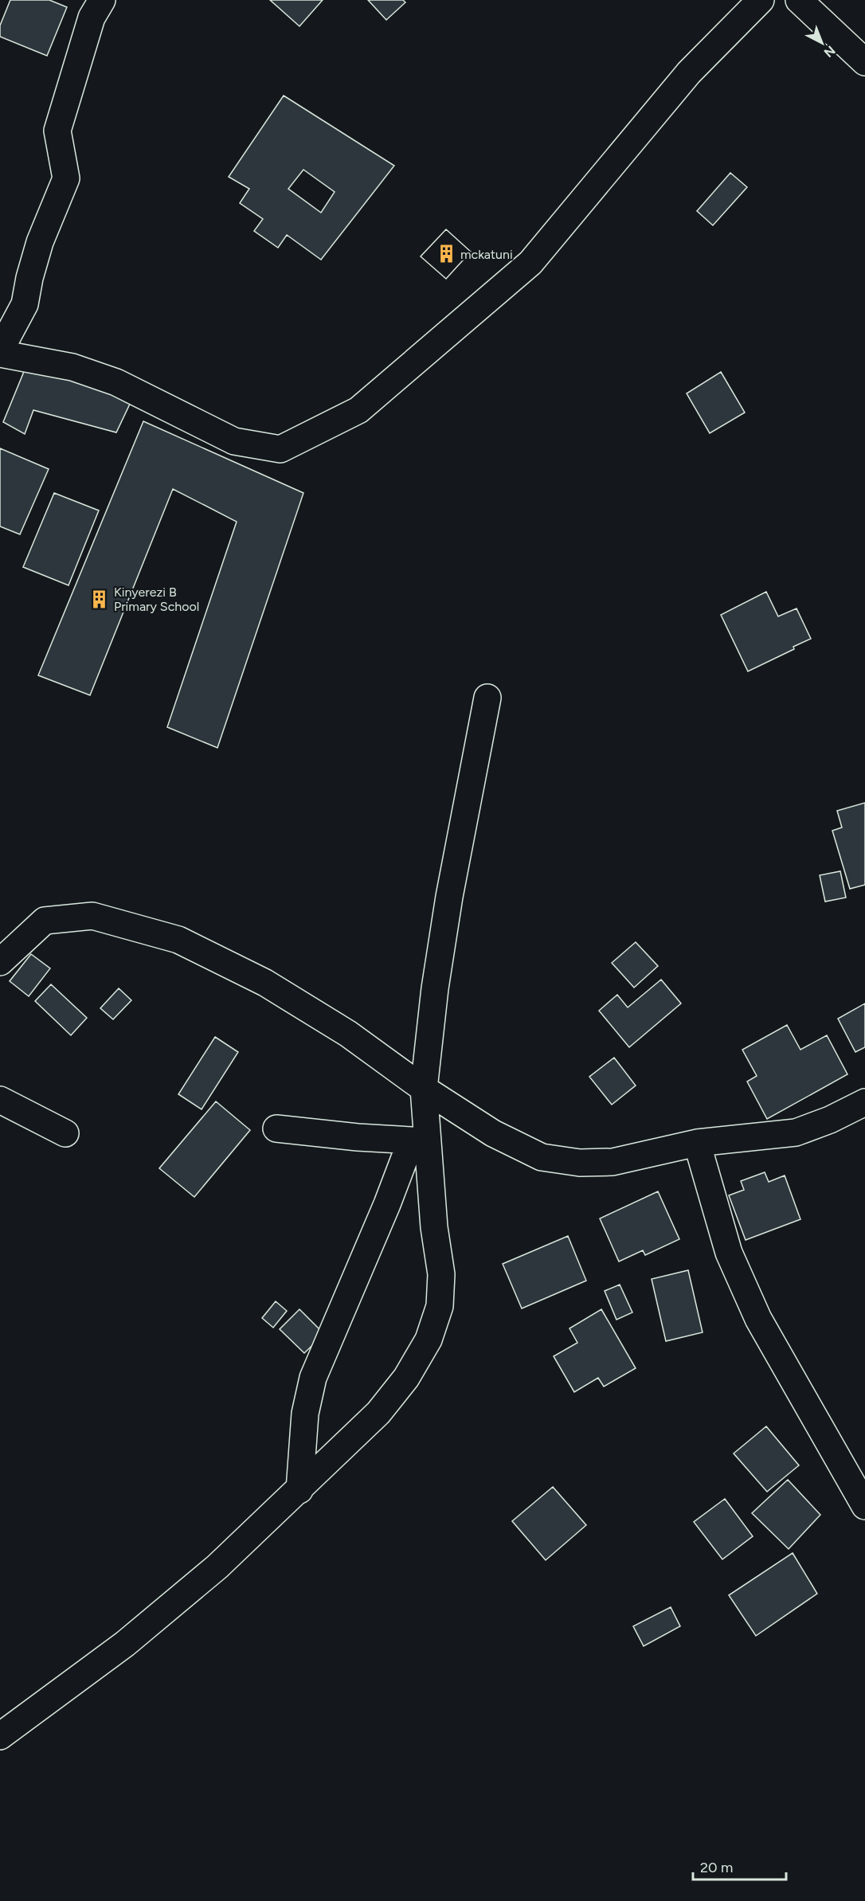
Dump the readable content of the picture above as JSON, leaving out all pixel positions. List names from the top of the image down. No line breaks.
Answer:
{"places":{"building":["mckatuni","Kinyerezi B Primary School"]},"scale_bar":"20 m","north":"bottom right"}
